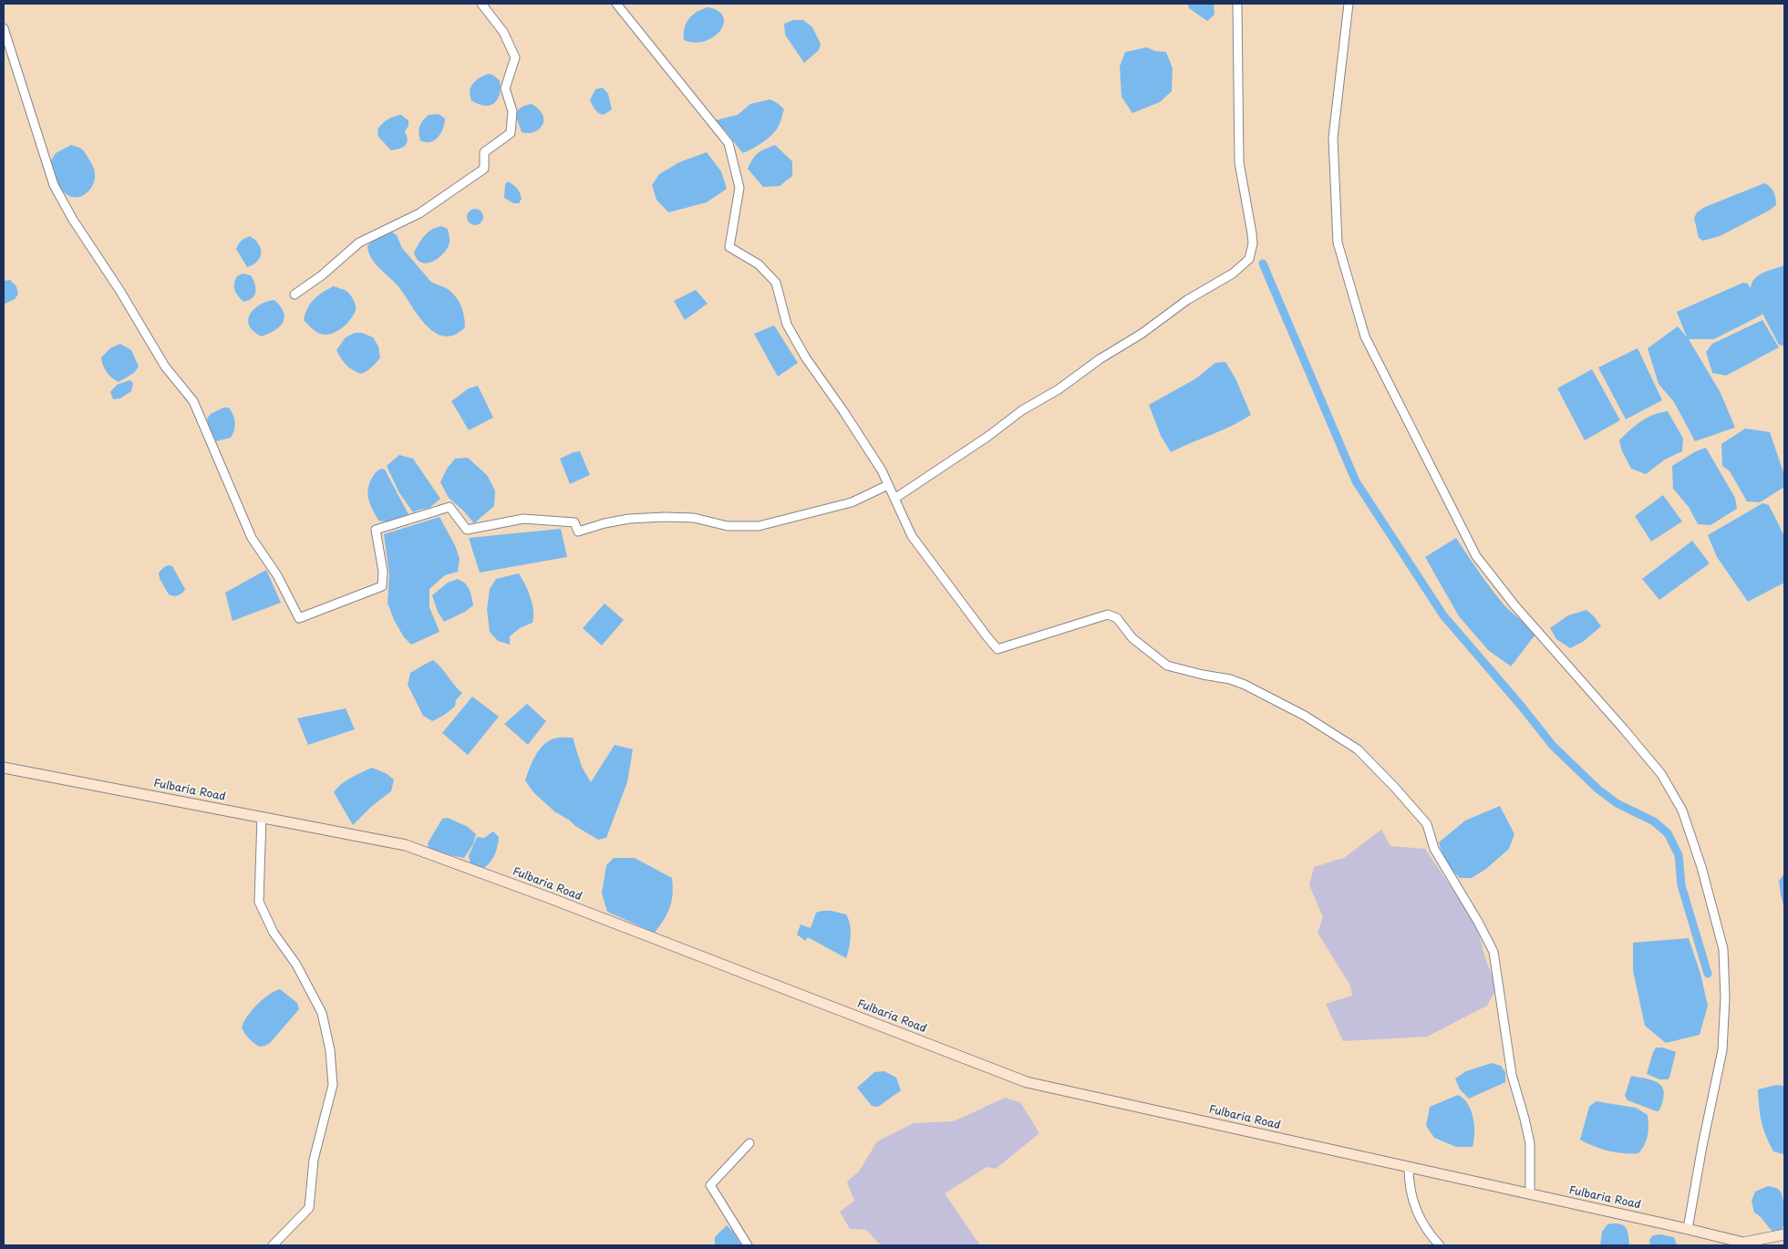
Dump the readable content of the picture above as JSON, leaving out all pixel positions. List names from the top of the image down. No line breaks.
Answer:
{"streets":{"main road":["Fulbaria Road"]}}
